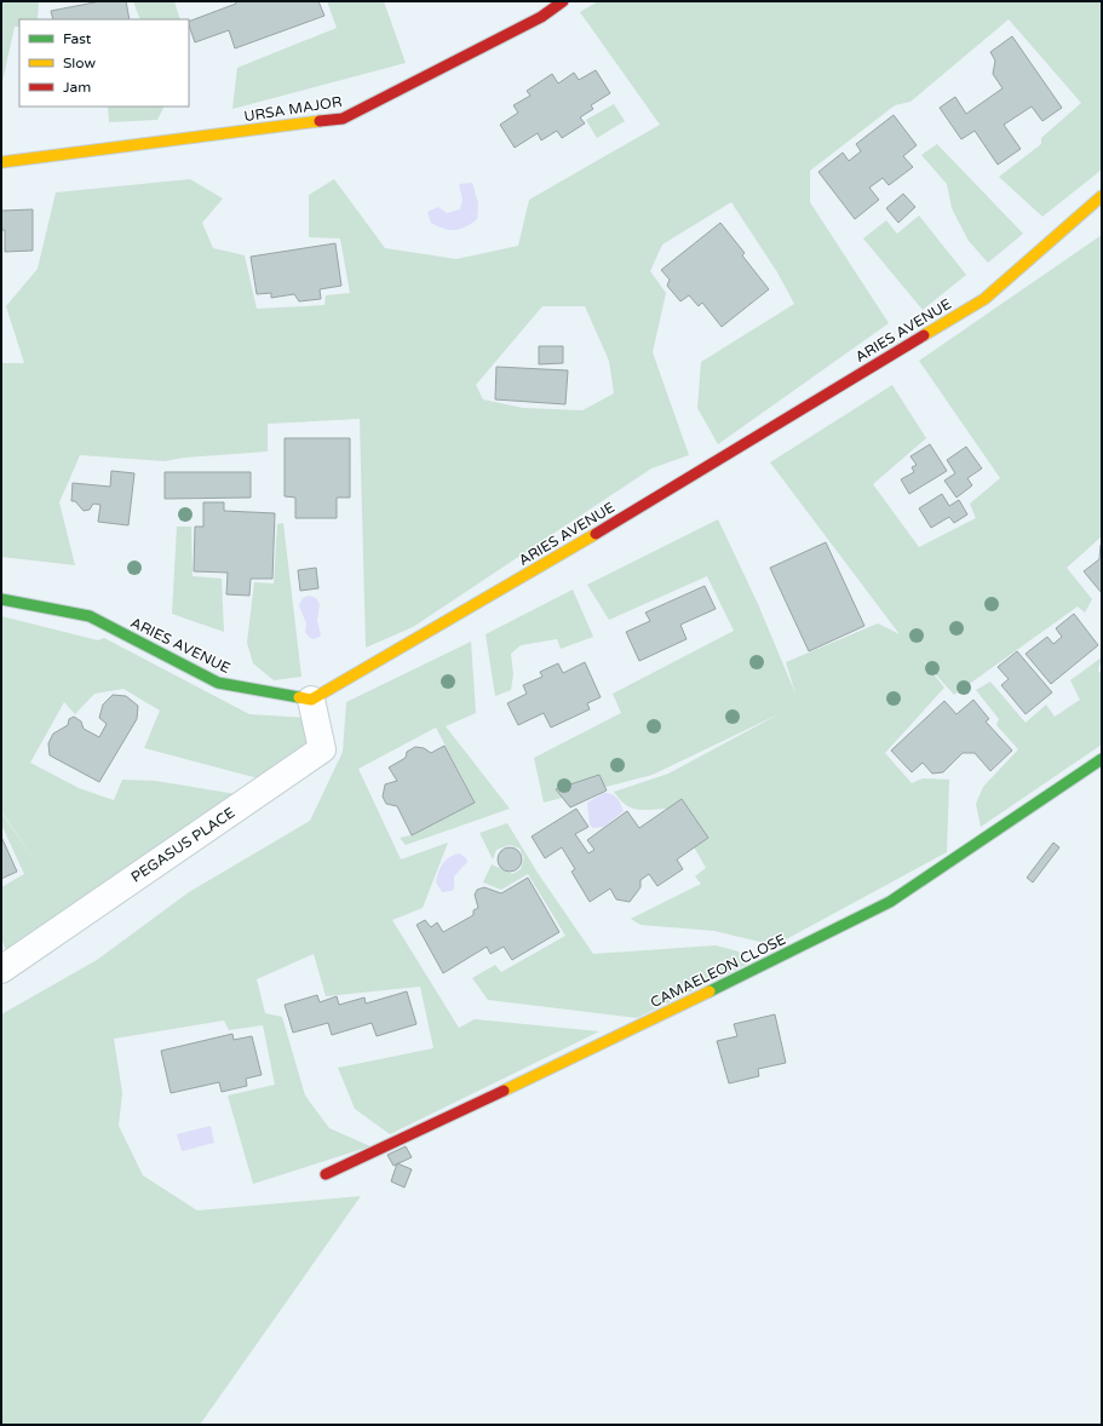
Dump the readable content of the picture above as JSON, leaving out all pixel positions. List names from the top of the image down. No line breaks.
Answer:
{"streets":{"street":["URSA MAJOR","ARIES AVENUE","PEGASUS PLACE","CAMAELEON CLOSE"]},"crossings":[["ARIES AVENUE","PEGASUS PLACE"]],"legend":["Fast","Slow","Jam"]}
